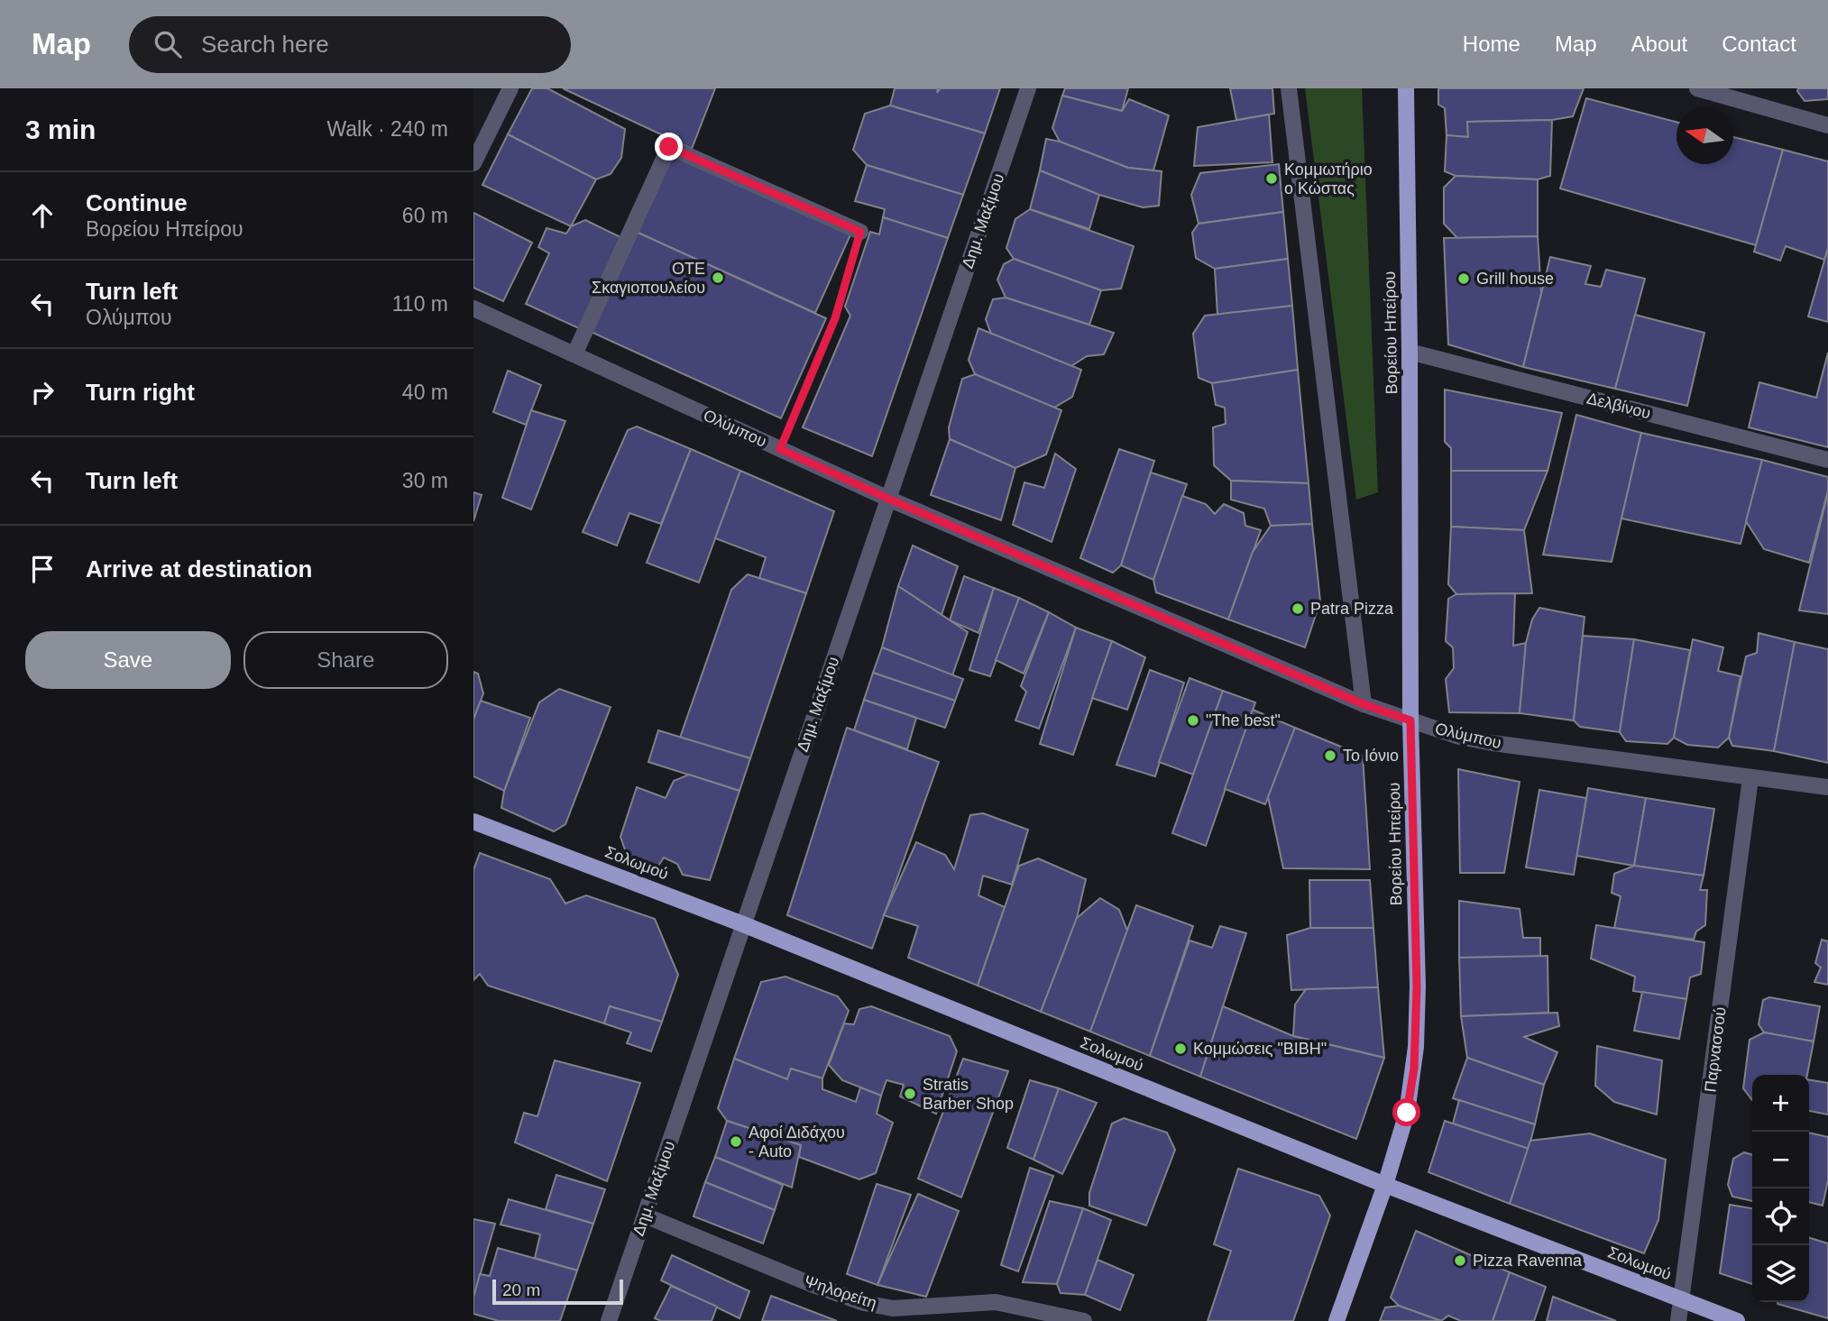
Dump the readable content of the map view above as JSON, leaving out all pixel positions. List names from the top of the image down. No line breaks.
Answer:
{"streets":{"main road":["Βορείου Ηπείρου","Σολωμού"],"street":["Δημ. Μαξίμου","Δελβίνου","Ολύμπου","Παρνασσού","Ψηλορείτη"]},"crossings":[["Δημ. Μαξίμου","Ολύμπου"],["Δημ. Μαξίμου","Σολωμού"],["Δημ. Μαξίμου","Ψηλορείτη"],["Βορείου Ηπείρου","Δελβίνου"],["Βορείου Ηπείρου","Ολύμπου"],["Βορείου Ηπείρου","Σολωμού"],["Ολύμπου","Παρνασσού"],["Σολωμού","Παρνασσού"]],"places":["Κομμωτήριο ο Κώστας","ΟΤΕ Σκαγιοπουλείου","Grill house","Patra Pizza","\"The best\"","Το Ιόνιο","Κομμώσεις \"ΒΙΒΗ\"","Stratis Barber Shop","Αφοί Διδάχου - Auto","Pizza Ravenna"],"scale_bar":"20 m","north":"left","page":{"header":"Map","search":"Search here","nav":["Home","Map","About","Contact"],"heading":["3 min","Walk · 240 m"],"list":[["Continue","Βορείου Ηπείρου","60 m"],["Turn left","Ολύμπου","110 m"],["Turn right","40 m"],["Turn left","30 m"],"Arrive at destination"],"buttons":["Save","Share"],"map_buttons":["+","−"],"scale":"20 m"}}
